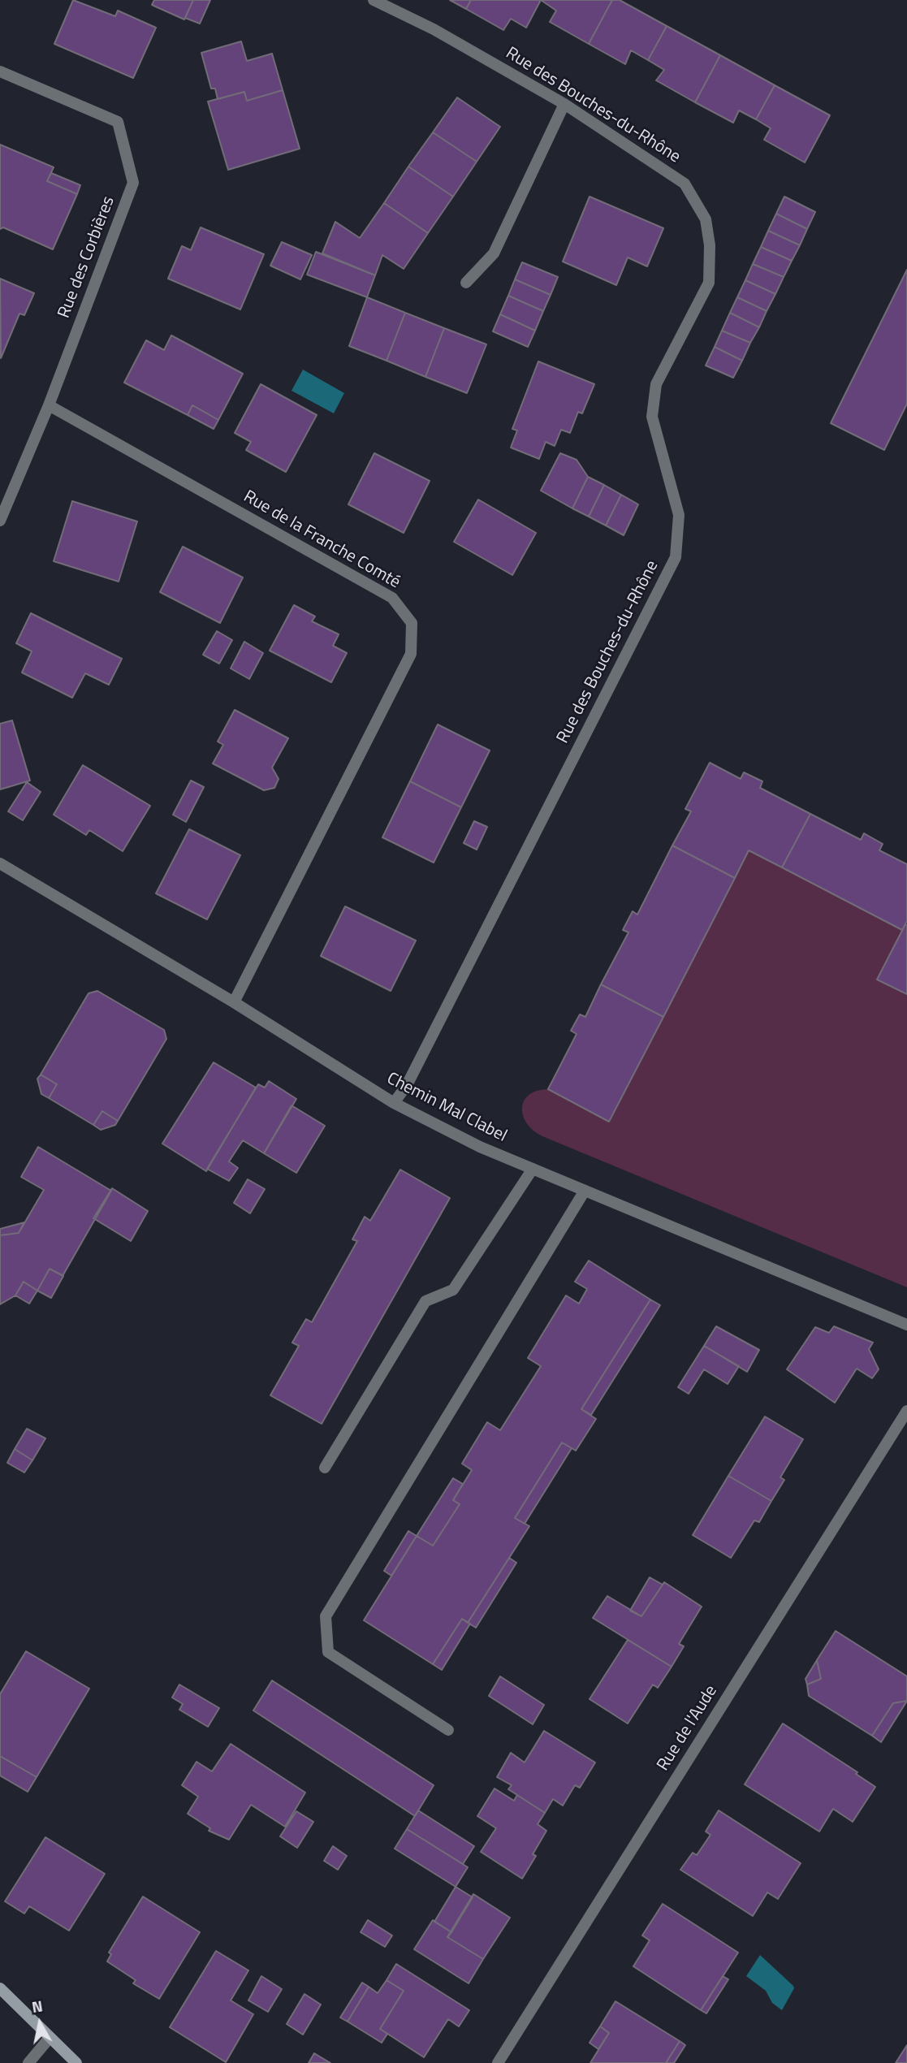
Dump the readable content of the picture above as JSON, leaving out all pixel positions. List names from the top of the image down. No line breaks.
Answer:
{"streets":{"street":["Rue des Bouches-du-Rhône","Rue des Corbières","Rue de la Franche Comté","Chemin Mal Clabel","Rue de l'Aude"]},"crossings":[["Rue des Bouches-du-Rhône","Chemin Mal Clabel"],["Rue des Corbières","Rue de la Franche Comté"],["Rue de la Franche Comté","Chemin Mal Clabel"]],"north":"top"}
